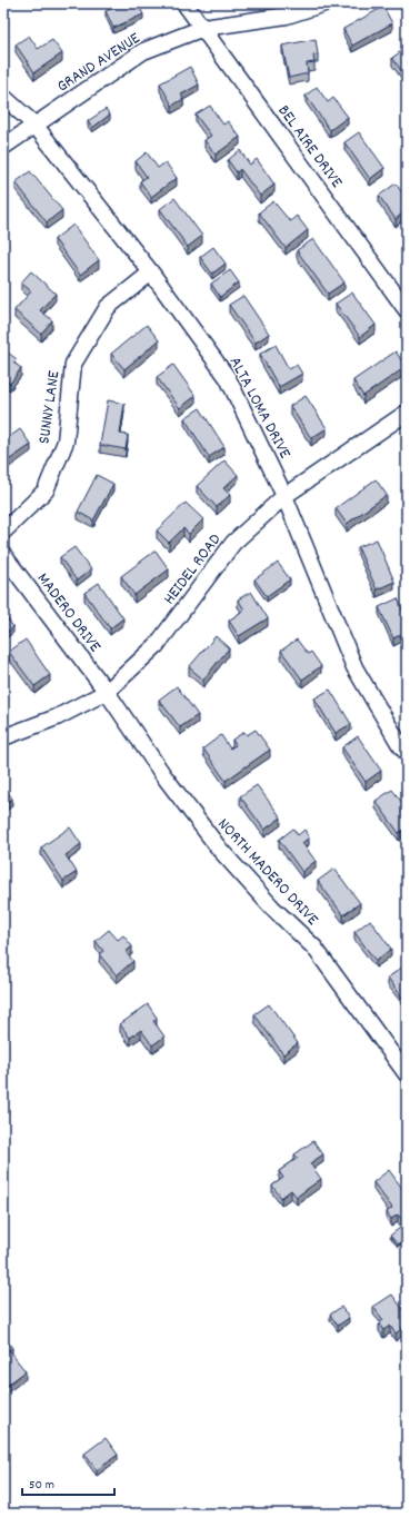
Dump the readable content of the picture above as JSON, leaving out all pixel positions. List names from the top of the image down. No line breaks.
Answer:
{"streets":{"street":["GRAND AVENUE","BEL AIRE DRIVE","SUNNY LANE","ALTA LOMA DRIVE","HEIDEL ROAD","MADERO DRIVE","NORTH MADERO DRIVE"]},"crossings":[["GRAND AVENUE","BEL AIRE DRIVE"],["GRAND AVENUE","ALTA LOMA DRIVE"],["SUNNY LANE","ALTA LOMA DRIVE"],["ALTA LOMA DRIVE","HEIDEL ROAD"],["HEIDEL ROAD","MADERO DRIVE"],["HEIDEL ROAD","NORTH MADERO DRIVE"],["MADERO DRIVE","NORTH MADERO DRIVE"]],"scale_bar":"50 m"}
